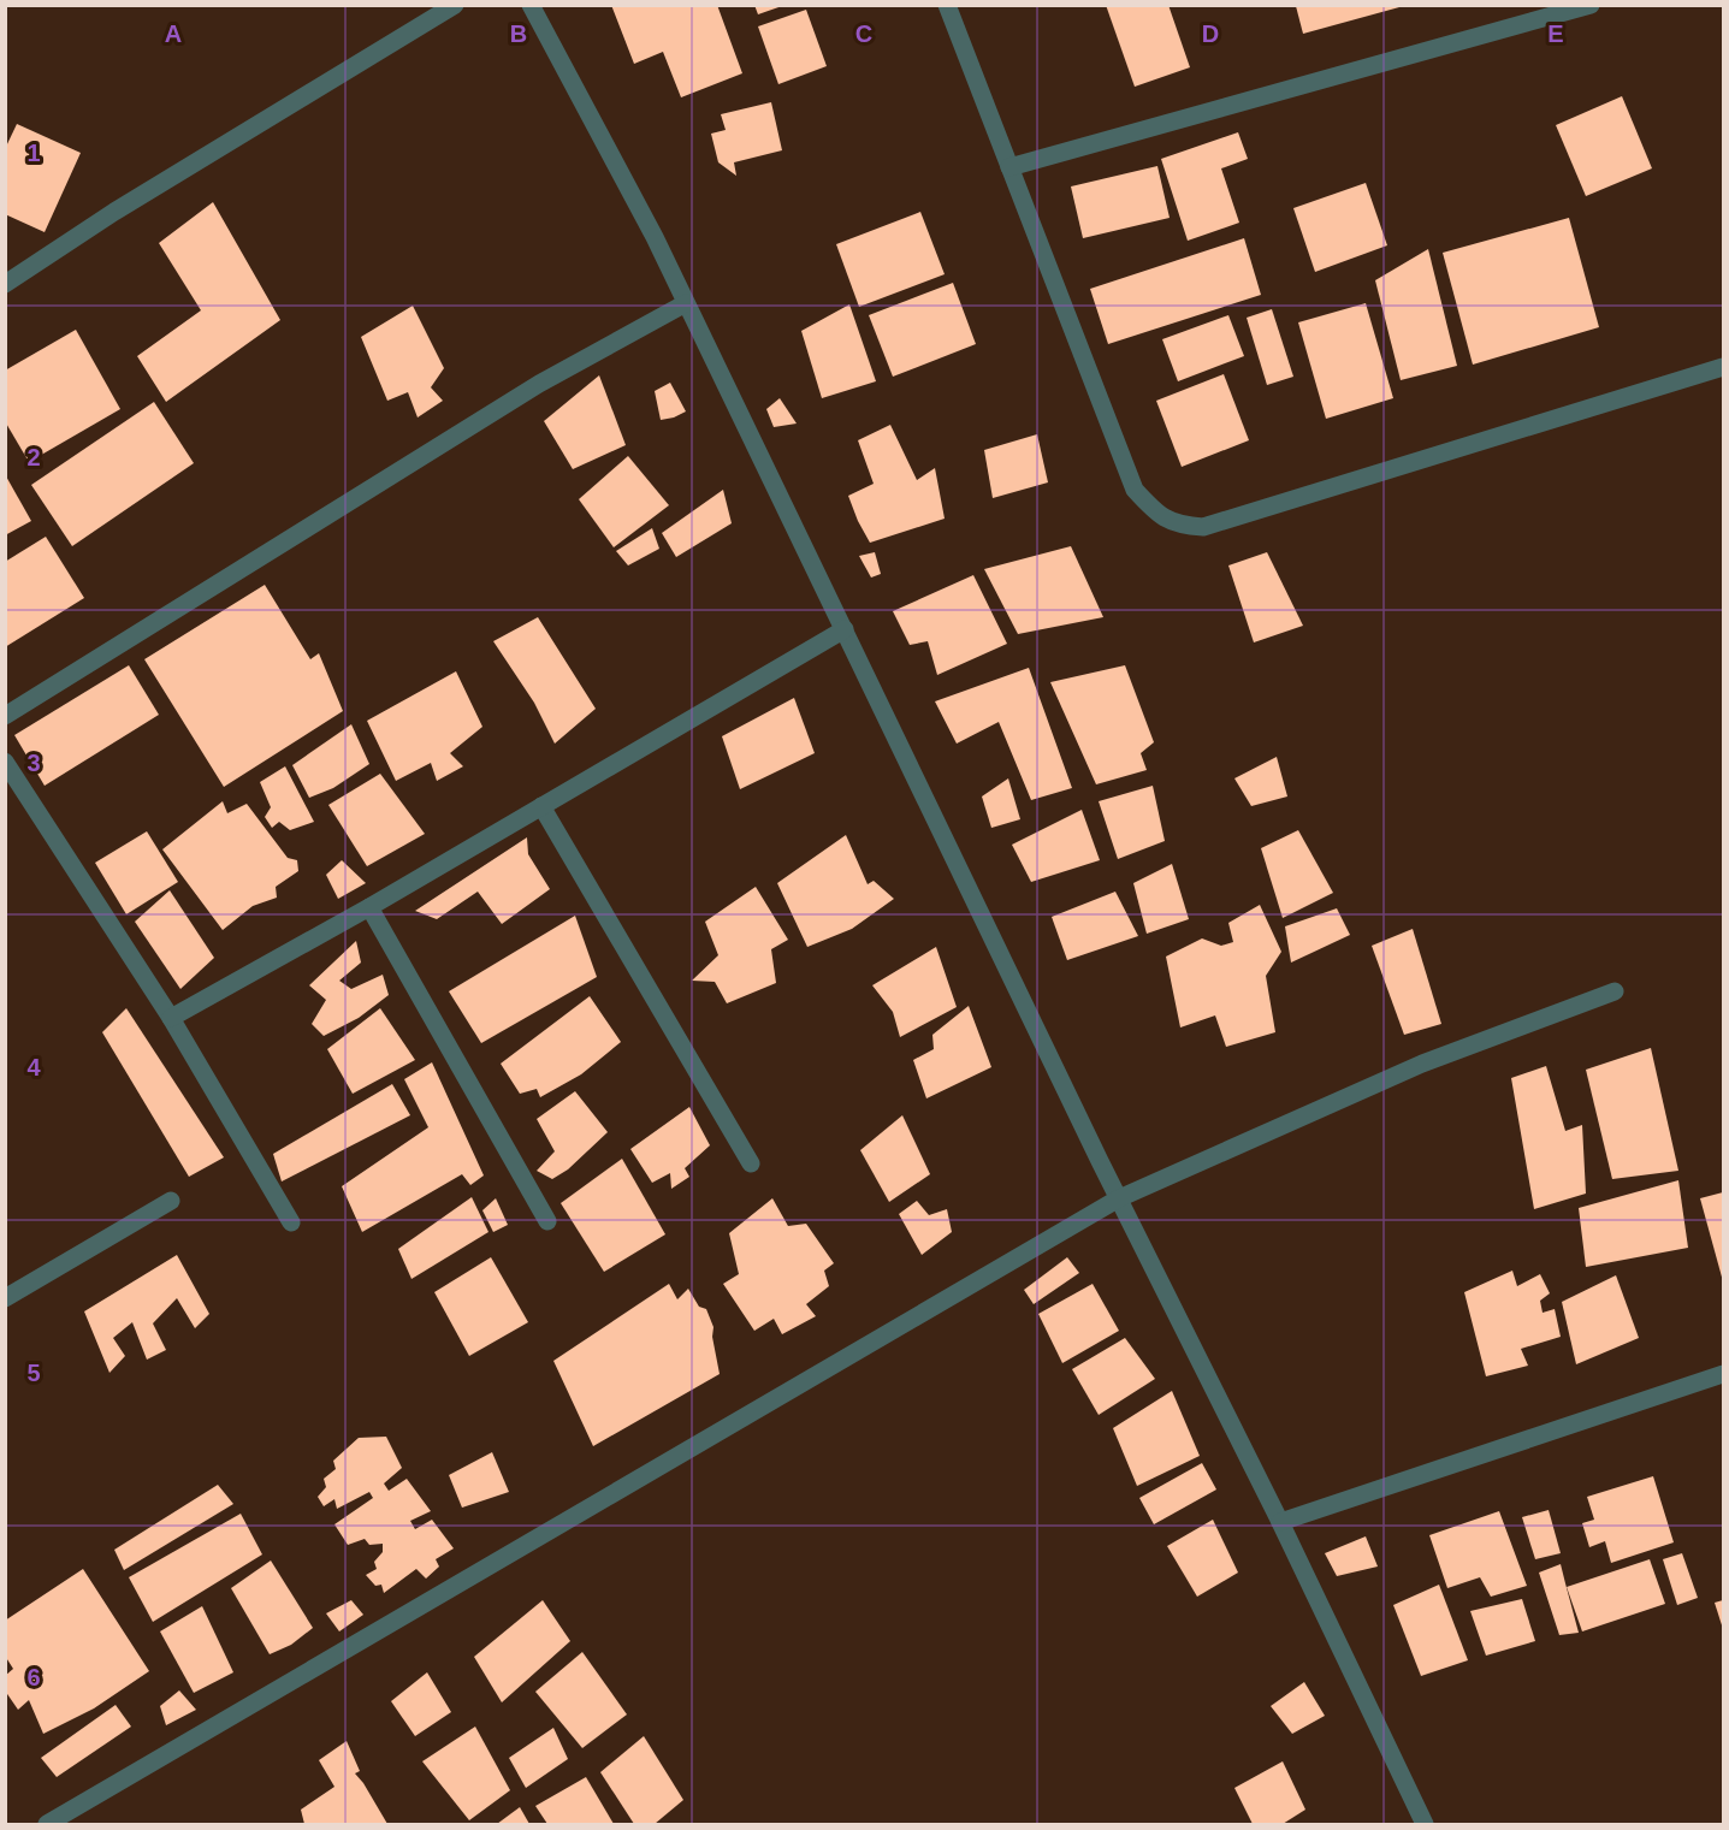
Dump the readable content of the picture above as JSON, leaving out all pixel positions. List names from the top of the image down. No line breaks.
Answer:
{"grid":{"columns":["A","B","C","D","E"],"rows":["1","2","3","4","5","6"]}}
